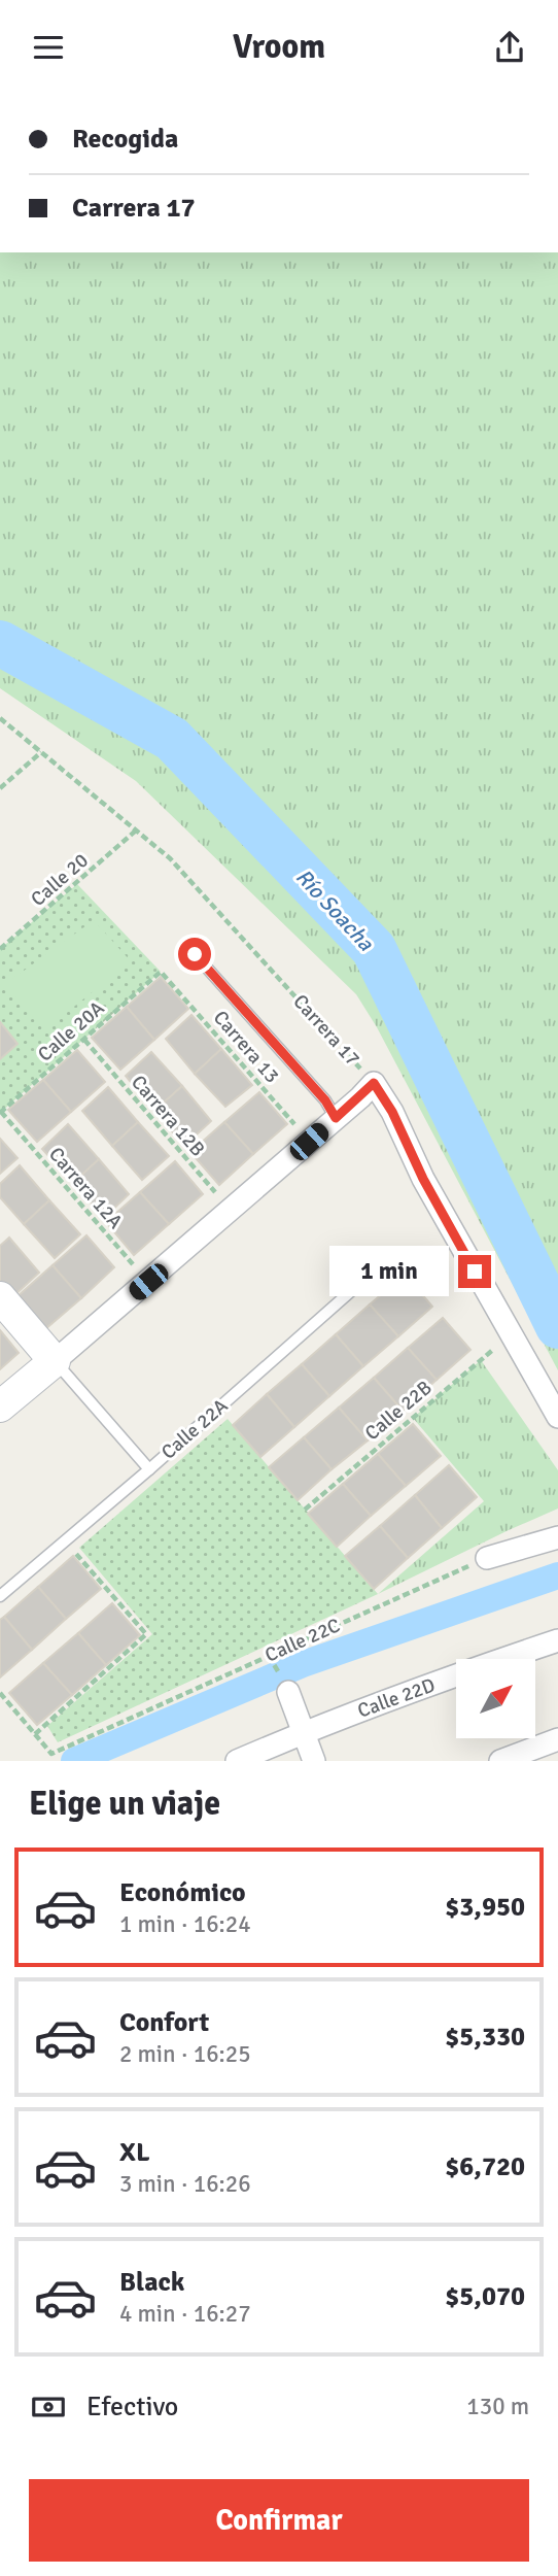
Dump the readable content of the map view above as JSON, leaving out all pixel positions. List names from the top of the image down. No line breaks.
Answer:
{"streets":{"street":["Carrera 17","Calle 22D"],"lane":["Calle 22A"],"path":["Calle 20","Calle 20A","Carrera 13","Carrera 12B","Carrera 12A","Calle 22B","Calle 22C"]},"crossings":[["Calle 20","Carrera 17"],["Carrera 17","Calle 22B"],["Calle 20A","Carrera 13"],["Calle 20A","Carrera 12B"],["Calle 20A","Carrera 12A"]],"water":["Río Soacha"],"north":"top right","page":{"header":"Vroom","banner":["Recogida","Carrera 17"],"bubble":"1 min","heading":"Elige un viaje","list":[{"name":"Económico","note":"1 min · 16:24","value":"$3,950"},{"name":"Confort","note":"2 min · 16:25","value":"$5,330"},{"name":"XL","note":"3 min · 16:26","value":"$6,720"},{"name":"Black","note":"4 min · 16:27","value":"$5,070"}],"pay":["Efectivo","130 m"],"buttons":"Confirmar"}}
